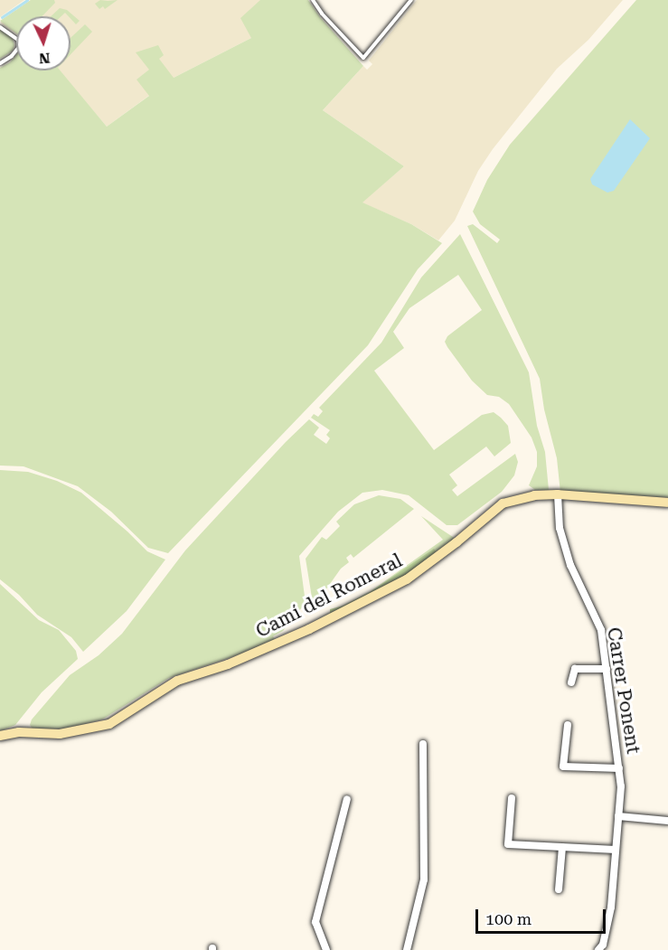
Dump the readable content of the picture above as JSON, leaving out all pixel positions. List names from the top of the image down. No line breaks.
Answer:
{"streets":{"street":["Camí del Romeral","Carrer Ponent"]},"crossings":[["Camí del Romeral","Carrer Ponent"]],"scale_bar":"100 m","north":"bottom"}
